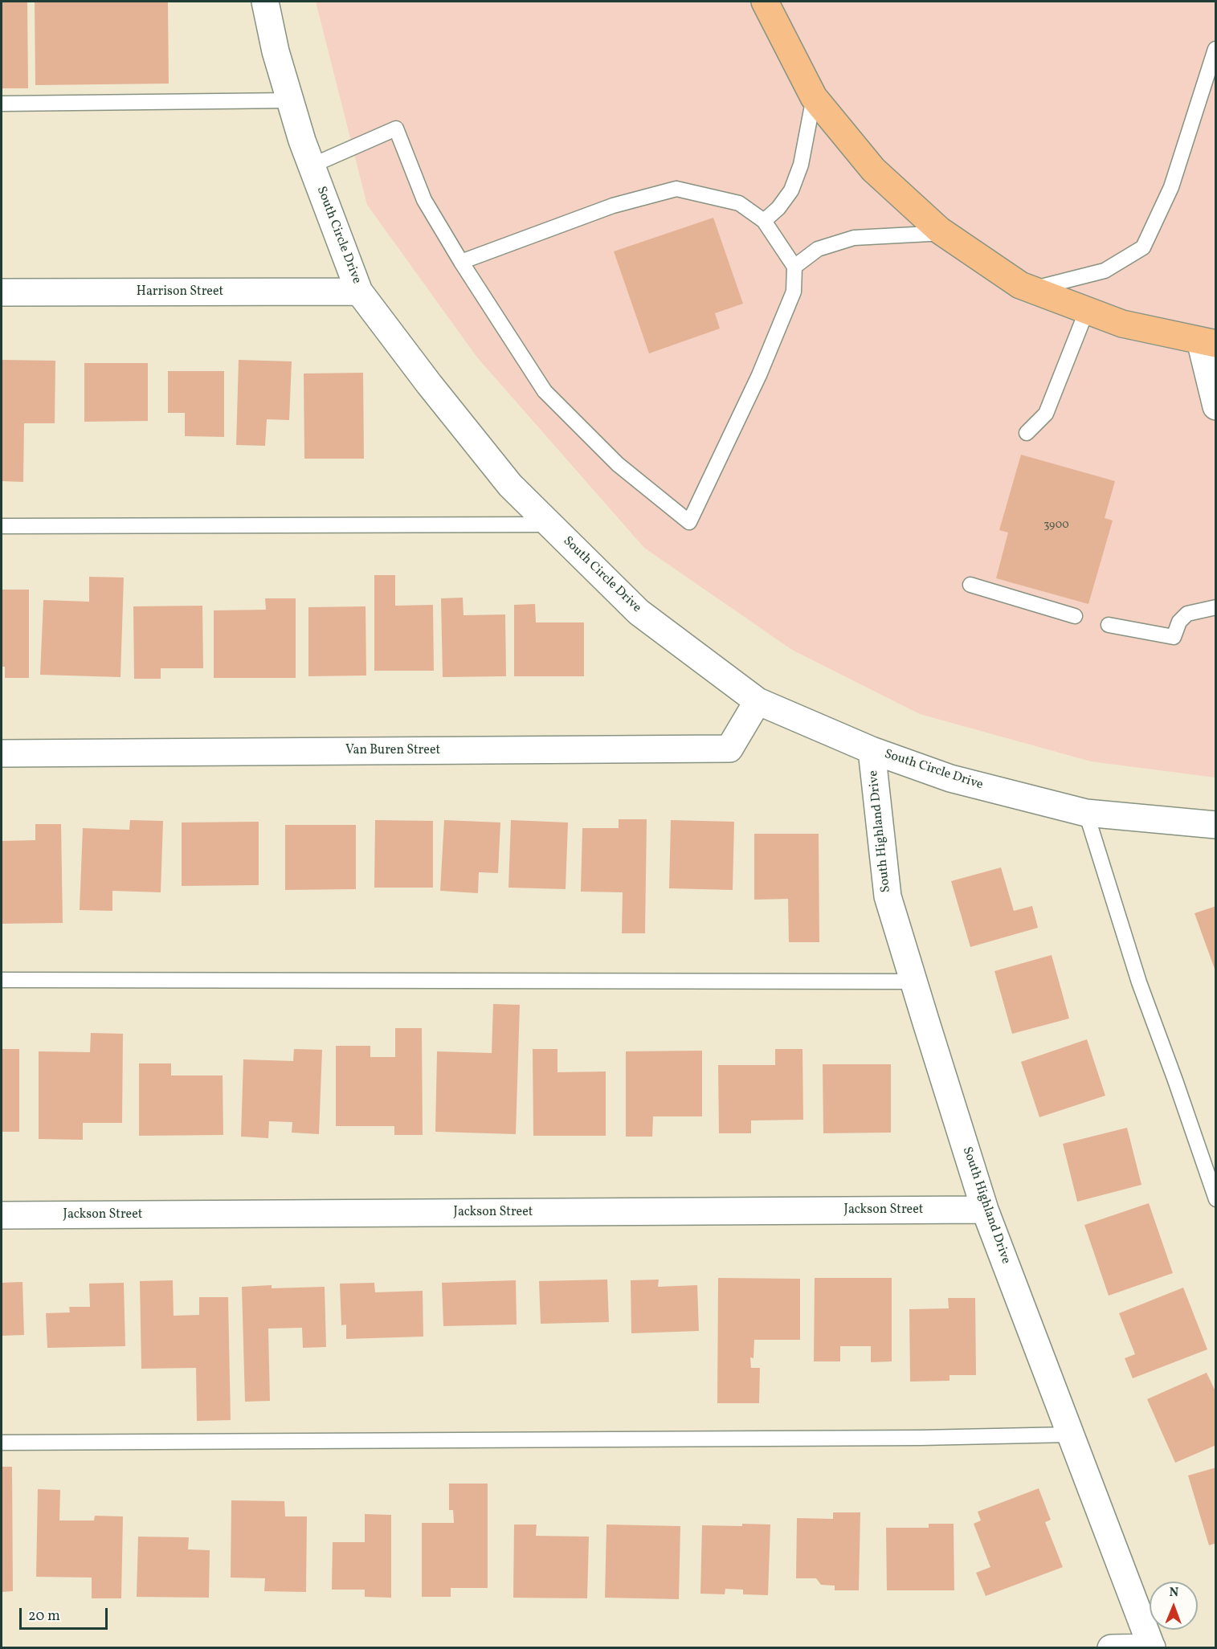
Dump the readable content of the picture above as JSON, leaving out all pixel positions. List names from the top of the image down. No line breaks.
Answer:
{"streets":{"street":["South Circle Drive","Harrison Street","Van Buren Street","South Highland Drive","Jackson Street"]},"crossings":[["South Circle Drive","Harrison Street"],["South Circle Drive","Van Buren Street"],["South Circle Drive","South Highland Drive"],["South Highland Drive","Jackson Street"]],"house_numbers":["3900"],"scale_bar":"20 m","north":"top"}
